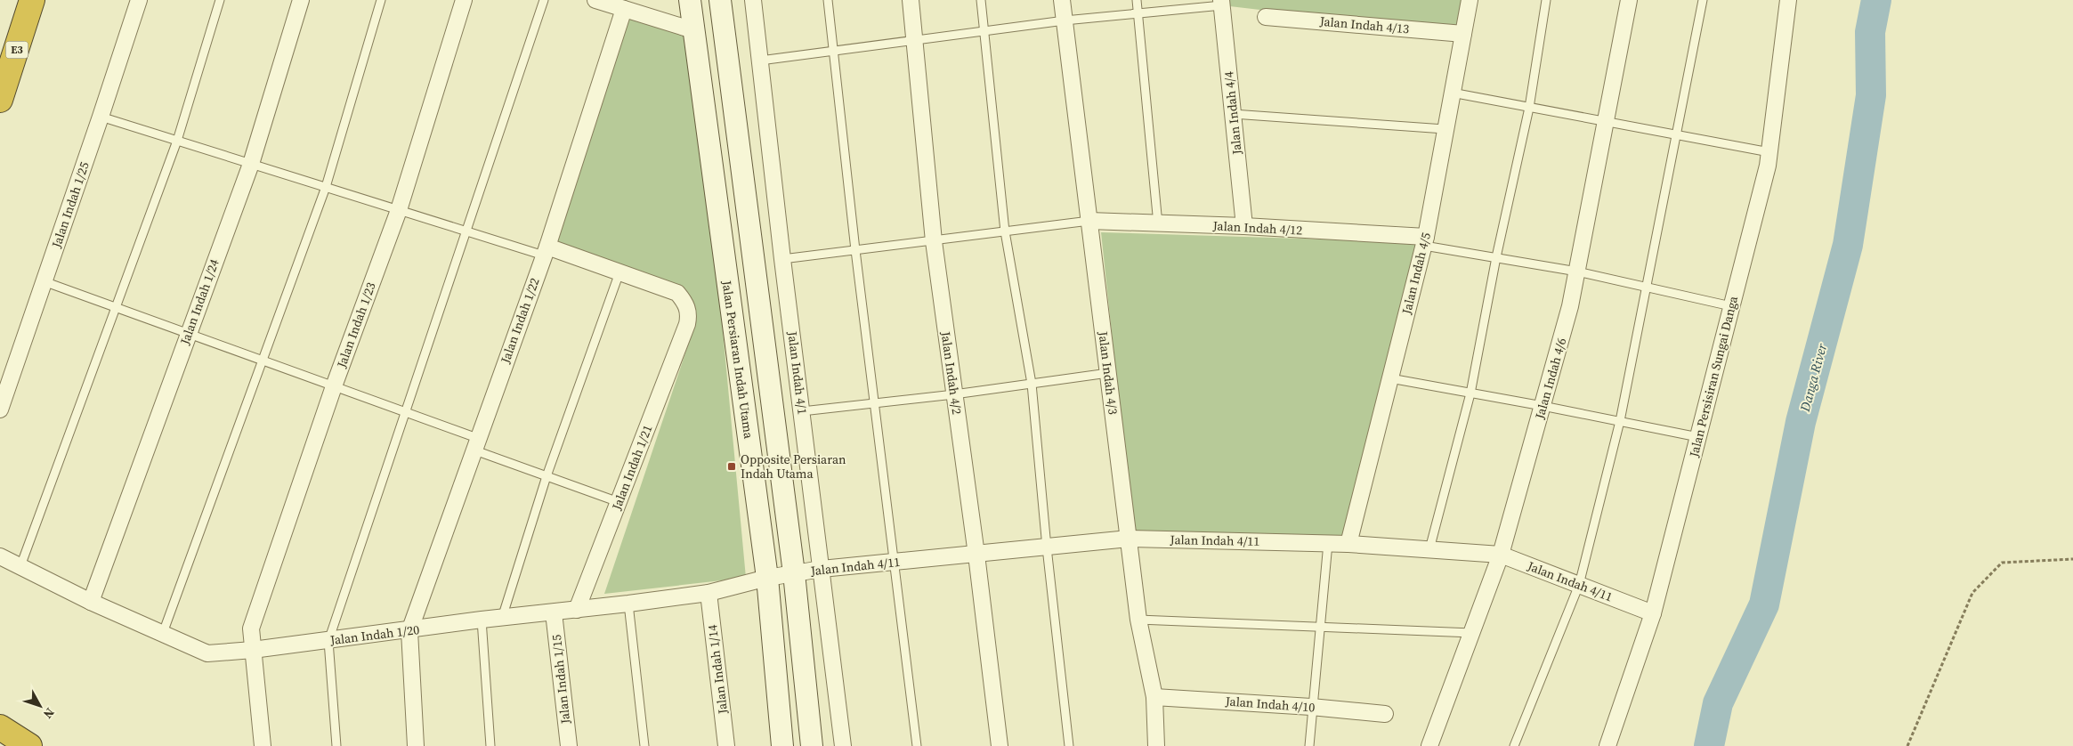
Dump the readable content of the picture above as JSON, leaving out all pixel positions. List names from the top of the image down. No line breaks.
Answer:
{"streets":{"highway":["E3"],"main road":["Jalan Persiaran Indah Utama"],"street":["Jalan Indah 4/13","Jalan Indah 4/4","Jalan Indah 1/25","Jalan Indah 4/12","Jalan Indah 4/5","Jalan Indah 1/24","Jalan Indah 1/22","Jalan Indah 1/23","Jalan Indah 4/1","Jalan Indah 4/2","Jalan Indah 4/3","Jalan Persisiran Sungai Danga","Jalan Indah 4/6","Jalan Indah 1/21","Jalan Indah 4/11","Jalan Indah 1/20","Jalan Indah 1/14","Jalan Indah 1/15","Jalan Indah 4/10"]},"crossings":[["Jalan Indah 4/13","Jalan Indah 4/5"],["Jalan Indah 4/4","Jalan Indah 4/12"],["Jalan Indah 4/12","Jalan Indah 4/5"],["Jalan Indah 4/12","Jalan Indah 4/3"],["Jalan Indah 4/5","Jalan Indah 4/11"],["Jalan Indah 1/24","Jalan Indah 1/20"],["Jalan Indah 1/22","Jalan Indah 1/20"],["Jalan Indah 1/23","Jalan Indah 1/20"],["Jalan Persiaran Indah Utama","Jalan Indah 4/11"],["Jalan Persiaran Indah Utama","Jalan Indah 1/20"],["Jalan Indah 4/1","Jalan Indah 4/11"],["Jalan Indah 4/2","Jalan Indah 4/11"],["Jalan Indah 4/3","Jalan Indah 4/11"],["Jalan Indah 4/3","Jalan Indah 4/10"],["Jalan Persisiran Sungai Danga","Jalan Indah 4/11"],["Jalan Indah 4/6","Jalan Indah 4/11"],["Jalan Indah 1/21","Jalan Indah 1/20"],["Jalan Indah 4/11","Jalan Indah 1/20"],["Jalan Indah 1/20","Jalan Indah 1/14"],["Jalan Indah 1/20","Jalan Indah 1/15"]],"water":["Danga River"],"places":{"transit":["Opposite Persiaran Indah Utama"]},"north":"bottom right"}
